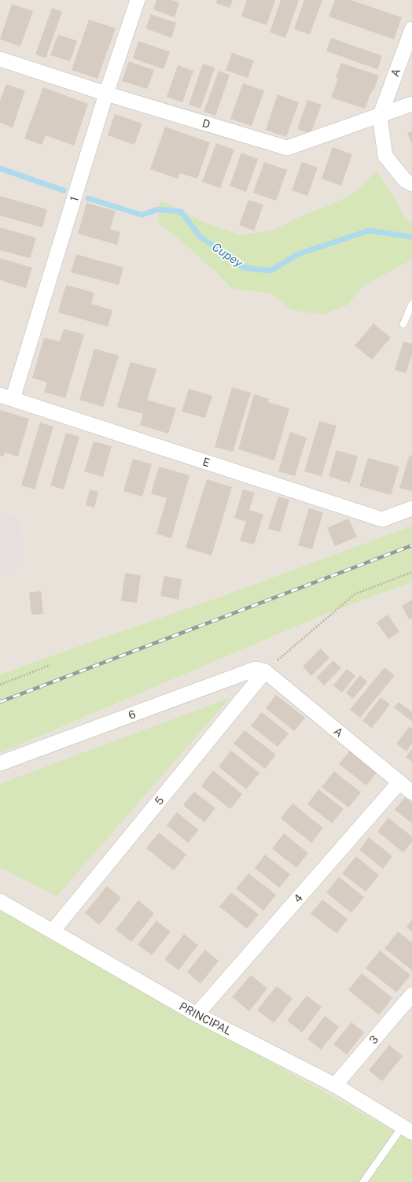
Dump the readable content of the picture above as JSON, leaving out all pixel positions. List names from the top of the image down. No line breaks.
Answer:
{"streets":{"street":["A","D","1","E","6","5","4","PRINCIPAL","3"]},"crossings":[["A","D"],["A","6"],["A","5"],["A","4"],["D","1"],["1","E"],["6","5"],["5","PRINCIPAL"],["4","PRINCIPAL"],["PRINCIPAL","3"]],"water":["Cupey"]}
